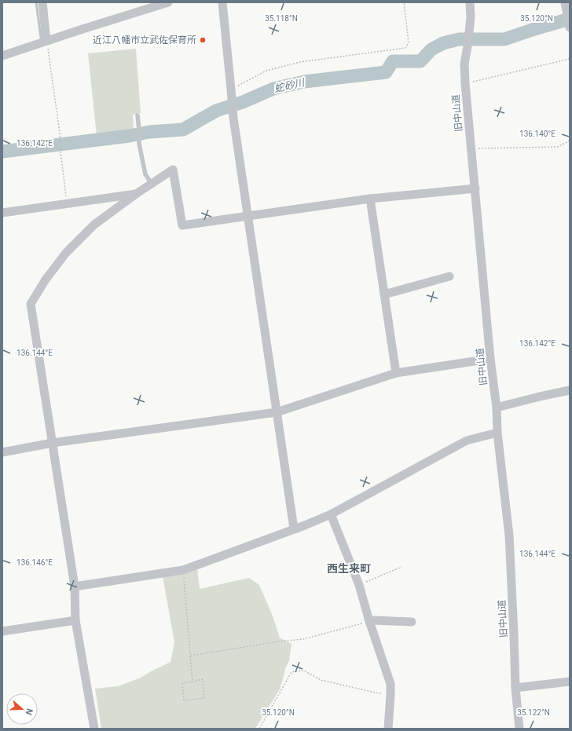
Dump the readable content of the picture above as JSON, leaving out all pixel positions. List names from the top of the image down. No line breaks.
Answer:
{"streets":{"street":["旧中山道"]},"districts":["西生来町"],"water":["蛇砂川"],"places":["近江八幡市立武佐保育所"],"north":"right","coordinates":["35.118°N","35.120°N","136.140°E","136.142°E","136.144°E","136.146°E","35.122°N"]}
